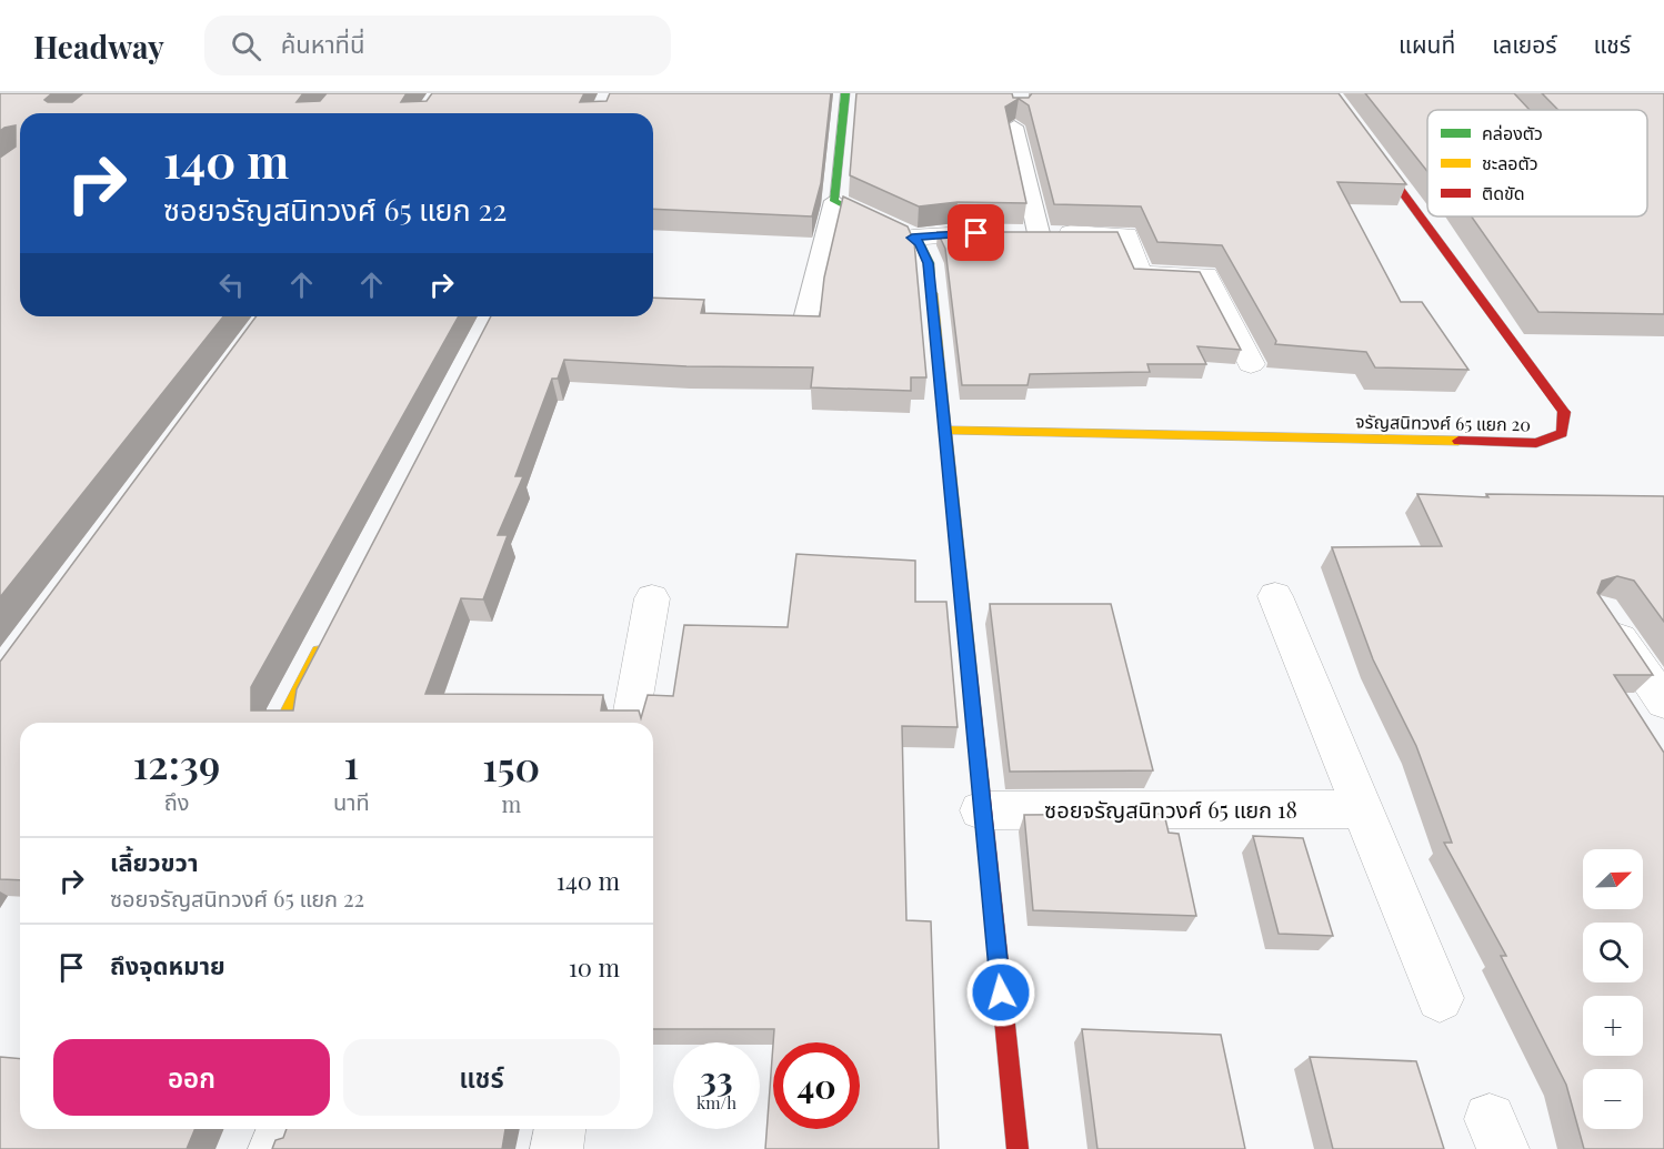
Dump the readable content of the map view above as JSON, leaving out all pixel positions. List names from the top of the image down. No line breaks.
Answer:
{"streets":{"street":["จรัญสนิทวงศ์ 65 แยก 20","ซอยจรัญสนิทวงศ์ 65 แยก 18"]},"legend":["คล่องตัว","ชะลอตัว","ติดขัด"],"north":"top right","page":{"header":"Headway","search":"ค้นหาที่นี่","nav":["แผนที่","เลเยอร์","แชร์"],"turn":["140 m","ซอยจรัญสนิทวงศ์ 65 แยก 22"],"eta":["12:39","ถึง","1","นาที","150","m"],"list":[{"name":"เลี้ยวขวา","note":"ซอยจรัญสนิทวงศ์ 65 แยก 22","value":"140 m"},{"name":"ถึงจุดหมาย","value":"10 m"}],"map_buttons":["+","−"],"buttons":["ออก","แชร์"],"speed":"33 km/h","limit":"40"}}
